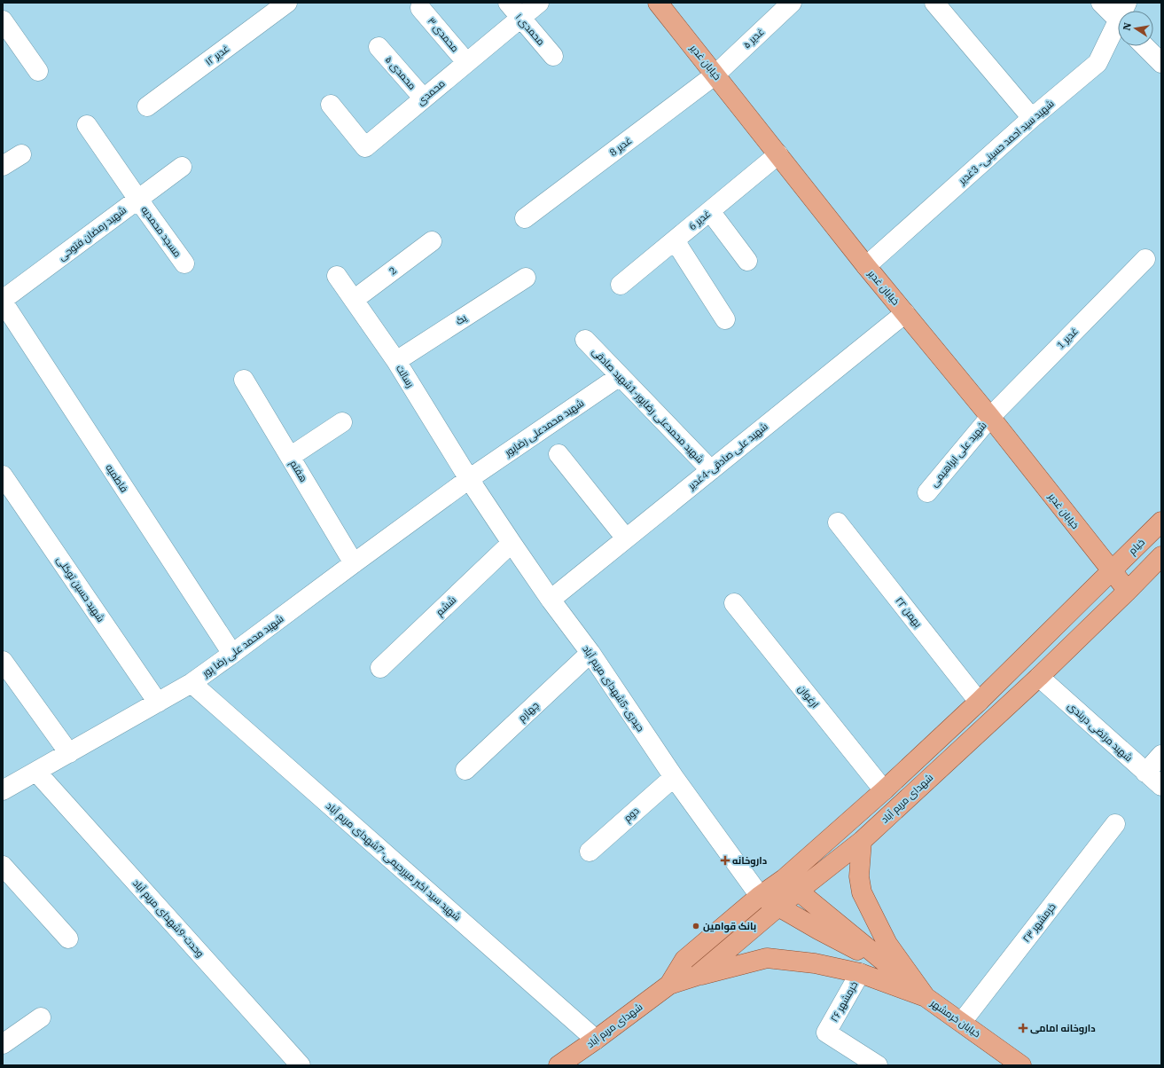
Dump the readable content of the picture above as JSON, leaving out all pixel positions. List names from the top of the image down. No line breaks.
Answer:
{"streets":{"main road":["خیابان غدیر","خیام","شهدای مریم آباد","خیابان خرمشهر"],"street":["محمدی ۱","محمدی ۳","غدیر ۵","غدیر ۱۲","محمدی ۵","محمدی","شهید سید احمد حسینی- 3غدیر","غدیر 8","غدیر 6","مسجد محمدیه","شهید رمضان فتوحی","2","یک","غدیر 1","رسالت","شهید محمدعلی رضاپور-1شهید صادقی","شهید محمدعلی رضاپور","شهید علی ابراهیمی","شهید علی صادقی-4غدیر","هفتم","فاطمیه","شهید حسین توکلی","ششم","۲۲ بهمن","شهید محمد علی رضا پور","حیدری-5شهدای مریم آباد","ارغوان","چهارم","شهید مرتضی دربندی","دوم","شهید سید اکبر میررحیمی-7شهدای مریم آباد","وحدت-9شهدای مریم آباد","خرمشهر ۲۳","خرمشهر ۲۶"]},"crossings":[["محمدی ۱","محمدی"],["محمدی ۳","محمدی"],["غدیر ۵","خیابان غدیر"],["غدیر ۵","غدیر 8"],["خیابان غدیر","شهید سید احمد حسینی- 3غدیر"],["خیابان غدیر","غدیر 8"],["خیابان غدیر","غدیر 6"],["خیابان غدیر","غدیر 1"],["خیابان غدیر","شهید علی ابراهیمی"],["خیابان غدیر","شهید علی صادقی-4غدیر"],["خیابان غدیر","خیام"],["خیابان غدیر","شهدای مریم آباد"],["محمدی ۵","محمدی"],["مسجد محمدیه","شهید رمضان فتوحی"],["شهید رمضان فتوحی","فاطمیه"],["2","رسالت"],["یک","رسالت"],["غدیر 1","شهید علی ابراهیمی"],["رسالت","شهید محمدعلی رضاپور"],["رسالت","شهید محمد علی رضا پور"],["رسالت","حیدری-5شهدای مریم آباد"],["شهید محمدعلی رضاپور-1شهید صادقی","شهید محمدعلی رضاپور"],["شهید محمدعلی رضاپور-1شهید صادقی","شهید علی صادقی-4غدیر"],["شهید محمدعلی رضاپور","شهید محمد علی رضا پور"],["شهید محمدعلی رضاپور","حیدری-5شهدای مریم آباد"],["شهید علی صادقی-4غدیر","حیدری-5شهدای مریم آباد"],["هفتم","شهید محمد علی رضا پور"],["فاطمیه","شهید محمد علی رضا پور"],["خیام","شهدای مریم آباد"],["شهید حسین توکلی","شهید محمد علی رضا پور"],["ششم","حیدری-5شهدای مریم آباد"],["۲۲ بهمن","شهدای مریم آباد"],["شهید محمد علی رضا پور","حیدری-5شهدای مریم آباد"],["شهید محمد علی رضا پور","شهید سید اکبر میررحیمی-7شهدای مریم آباد"],["شهید محمد علی رضا پور","وحدت-9شهدای مریم آباد"],["حیدری-5شهدای مریم آباد","چهارم"],["حیدری-5شهدای مریم آباد","شهدای مریم آباد"],["حیدری-5شهدای مریم آباد","دوم"],["حیدری-5شهدای مریم آباد","خیابان خرمشهر"],["ارغوان","شهدای مریم آباد"],["شهید مرتضی دربندی","شهدای مریم آباد"],["شهدای مریم آباد","شهید سید اکبر میررحیمی-7شهدای مریم آباد"],["شهدای مریم آباد","خیابان خرمشهر"],["خرمشهر ۲۳","خیابان خرمشهر"]],"places":{"health":["داروخانه","داروخانه امامی"],"other":["بانک قوامین"]},"north":"left"}
